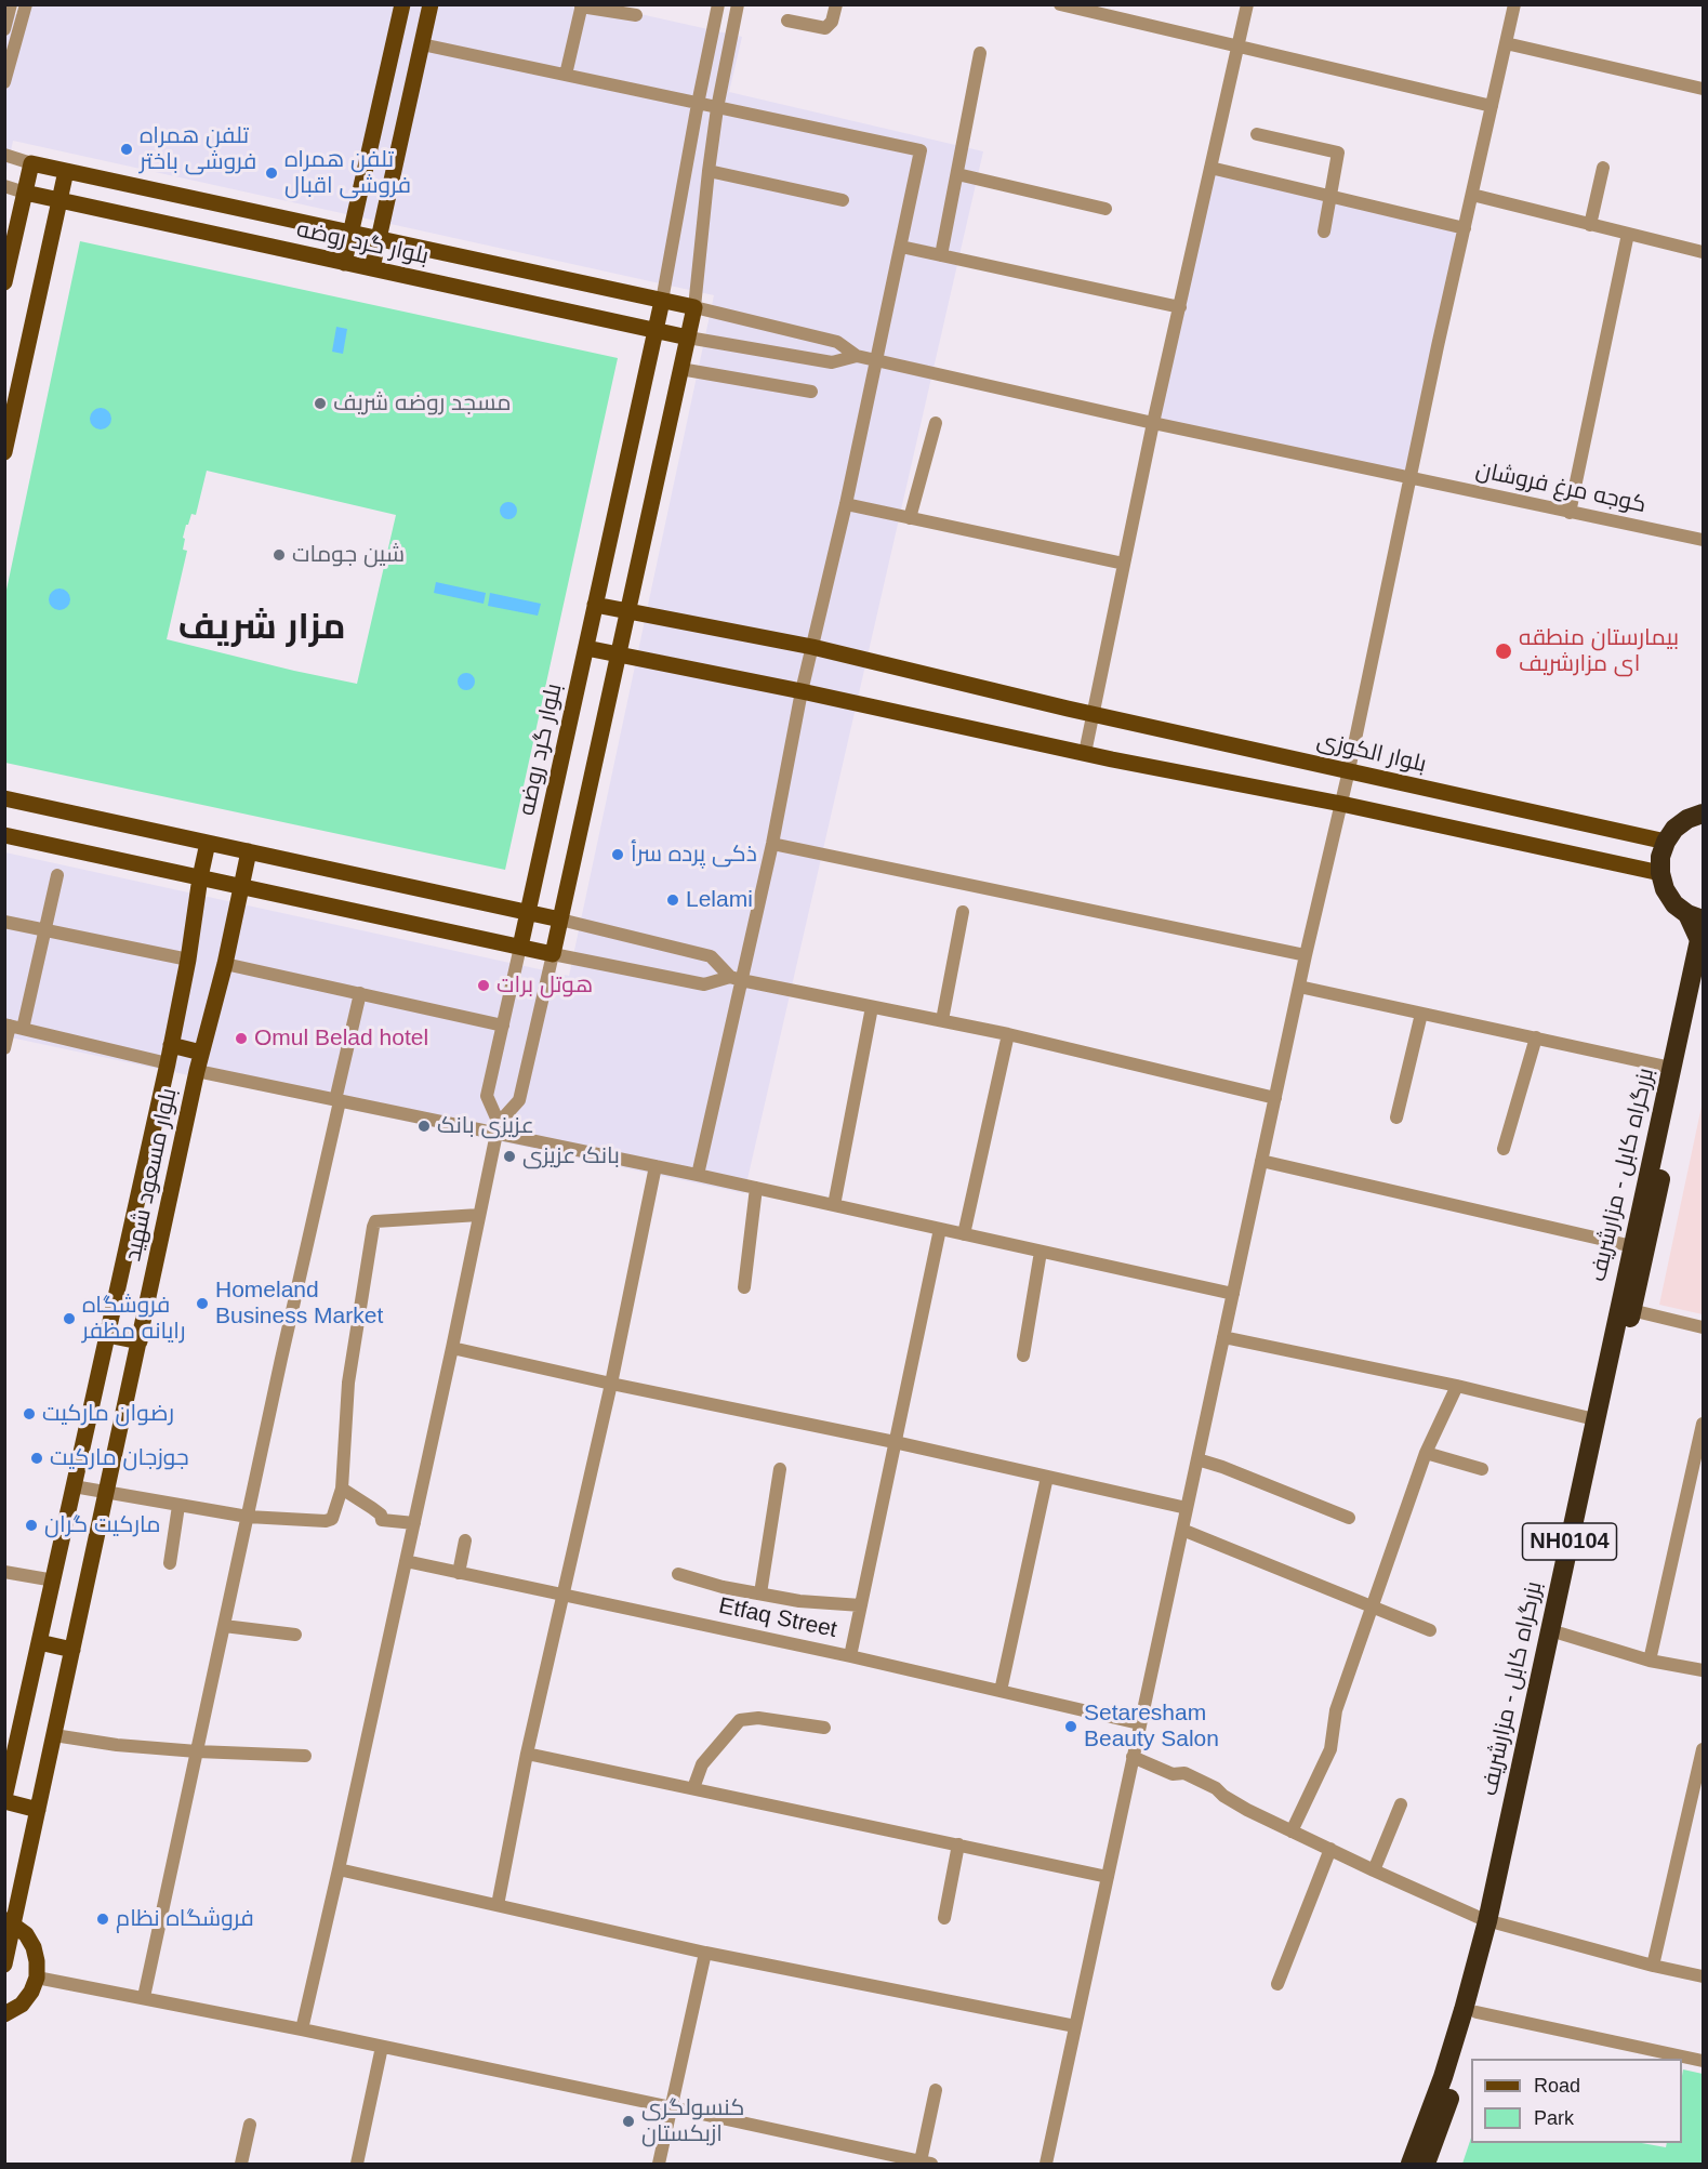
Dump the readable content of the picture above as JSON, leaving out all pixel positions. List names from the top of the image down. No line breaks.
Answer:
{"streets":{"highway":["بزرگراه کابل - مزارشریف","NH0104"],"main road":["بلوار گرد روضه","بلوار الکوزی","بلوار مسعود شهید"],"street":["كوجه مرغ فروشان","Etfaq Street"]},"crossings":[["بلوار گرد روضه","بلوار الکوزی"],["بزرگراه کابل - مزارشریف","NH0104"]],"districts":["مزار شريف"],"places":["تلفن همراه فروشی باختر","تلفن همراه فروشی اقبال","مسجد روضه شریف","شین جومات","بیمارستان منطقه ای مزارشریف","ذکی پرده سرأ","Lelami","هوتل برات","Omul Belad hotel","عزیزی بانک","بانک عزیزی","Homeland Business Market","فروشگاه رایانه مظفر","رضوان مارکیت","جوزجان مارکیت","مارکیت گران","Setaresham Beauty Salon","فروشگاه نظام","کنسولگری ازبکستان"],"legend":["Road","Park"]}
